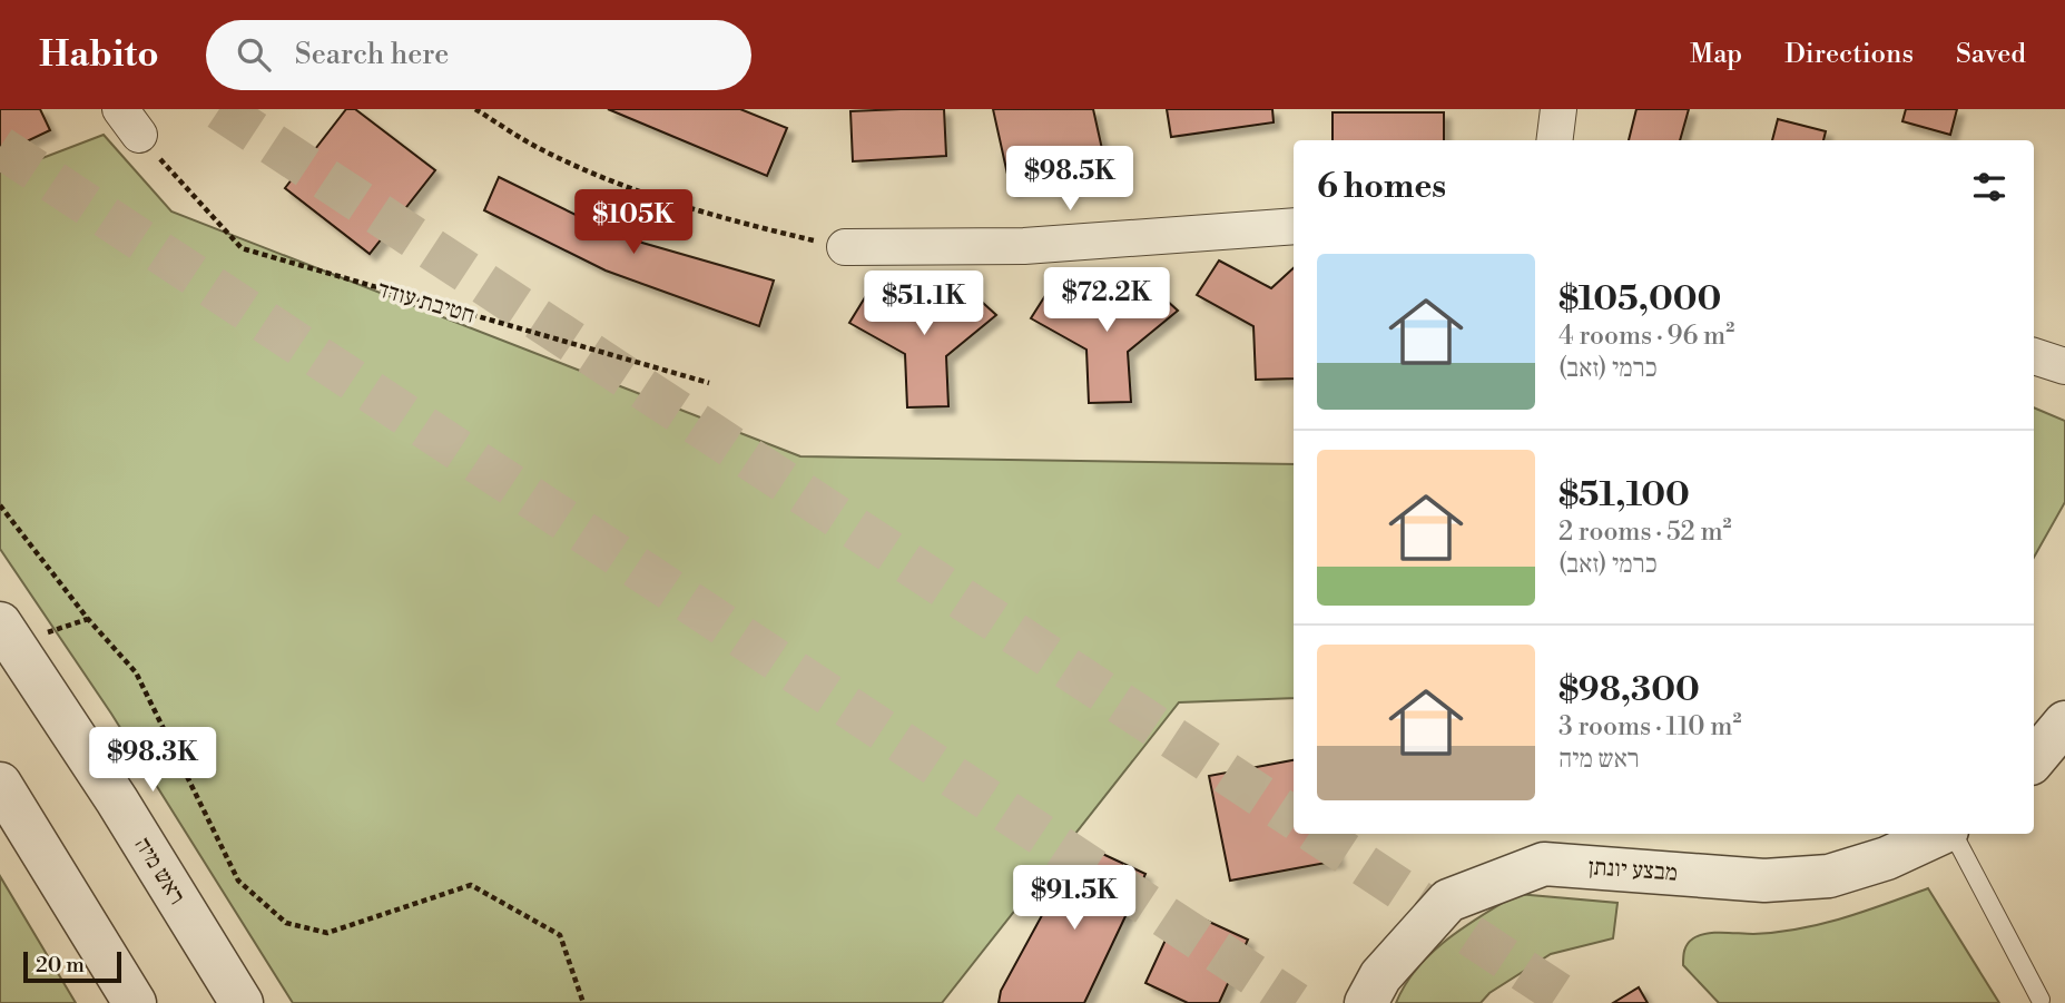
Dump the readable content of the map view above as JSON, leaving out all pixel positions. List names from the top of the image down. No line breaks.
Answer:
{"streets":{"street":["מבצע יונתן","ראש מיה"],"path":["חטיבת עודד"]},"scale_bar":"20 m","page":{"header":"Habito","search":"Search here","nav":["Map","Directions","Saved"],"heading":"6 homes","price":["$98.5K","$105K","$72.2K","$51.1K","$98.3K","$91.5K"],"list":[{"name":"$105,000","note":"4 rooms · 96 m² · כרמי (זאב)"},{"name":"$51,100","note":"2 rooms · 52 m² · כרמי (זאב)"},{"name":"$98,300","note":"3 rooms · 110 m² · ראש מיה"}],"scale":"20 m"}}
